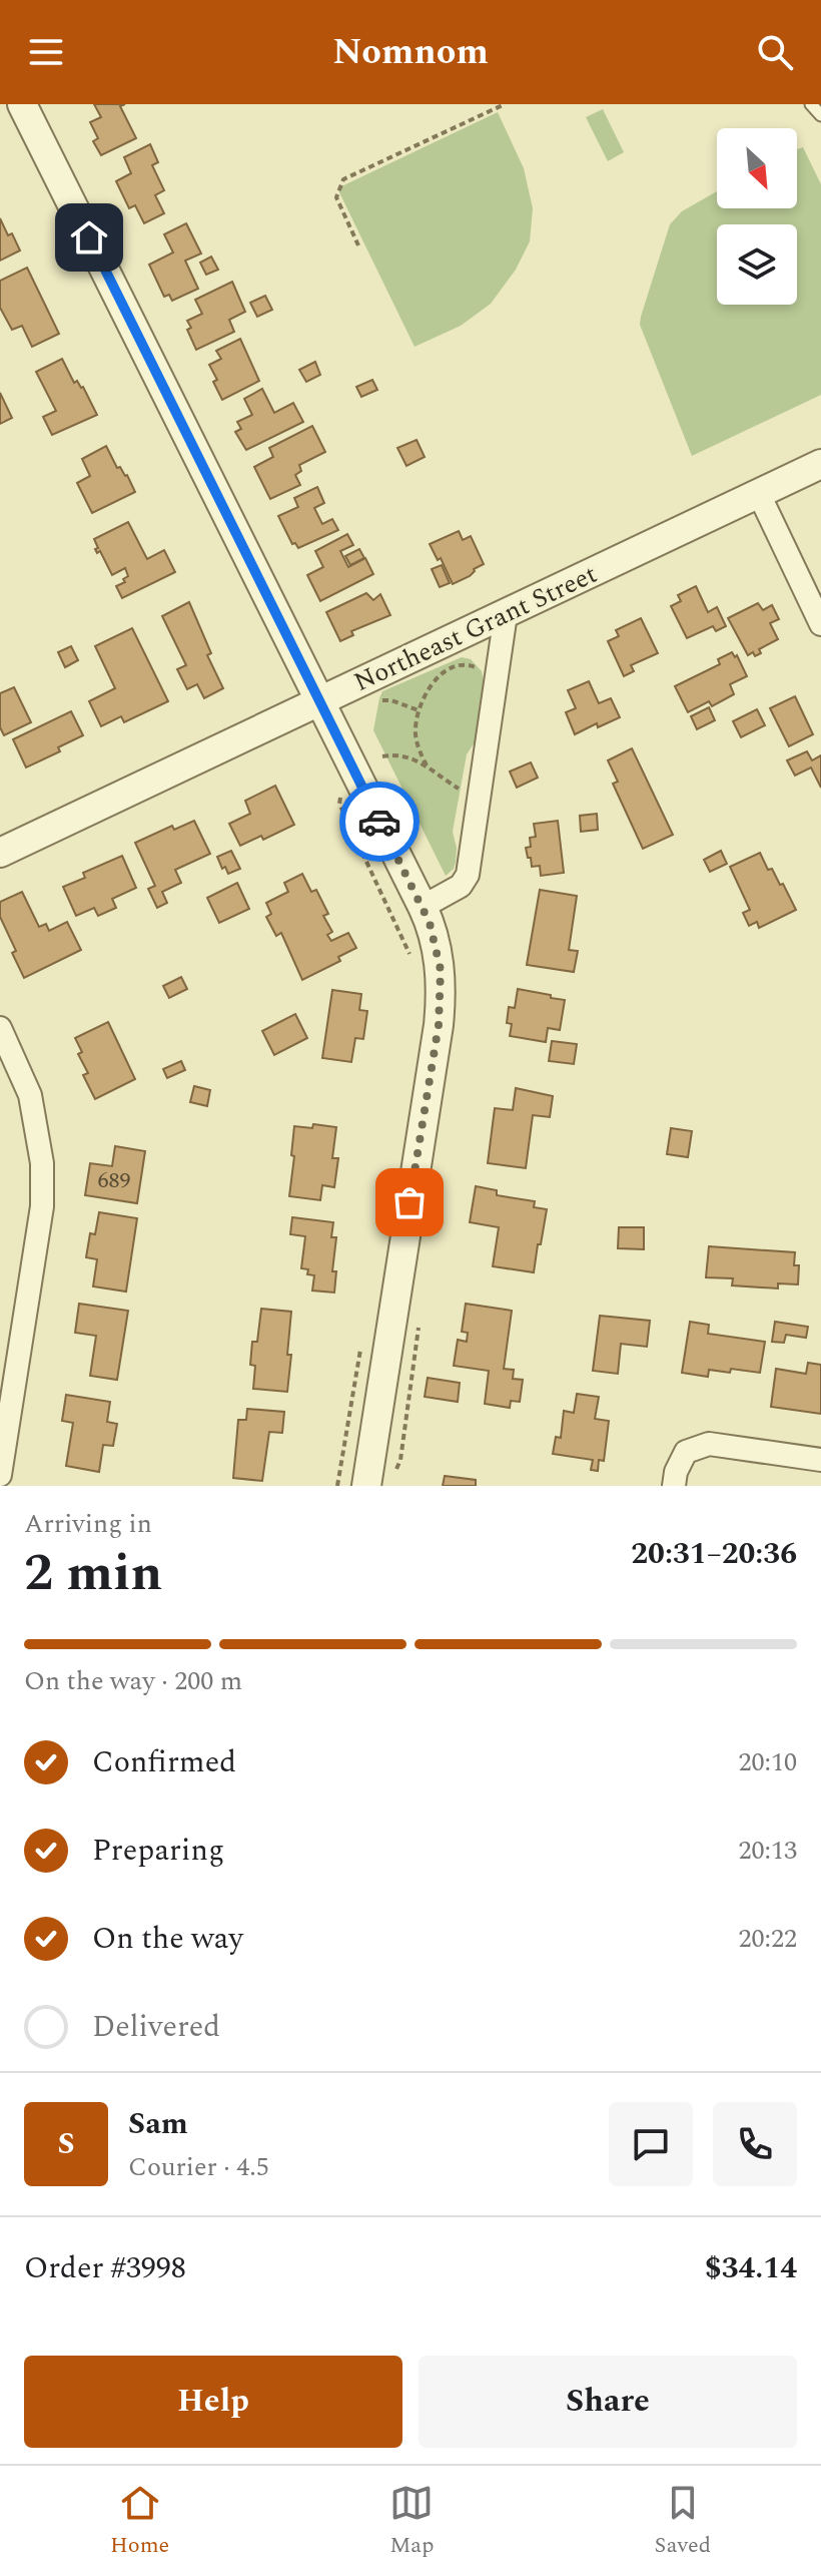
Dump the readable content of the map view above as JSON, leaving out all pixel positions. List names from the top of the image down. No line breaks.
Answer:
{"streets":{"street":["Northeast Grant Street"]},"house_numbers":["689"],"north":"bottom right","page":{"header":"Nomnom","heading":["2 min","Arriving in","20:31–20:36"],"panel":["Sam","Courier · 4.5","Order #3998","$34.14"],"bar":"On the way · 200 m","list":[["Confirmed","20:10"],["Preparing","20:13"],["On the way","20:22"],"Delivered"],"round":"S","buttons":["Help","Share"],"tabs":["Home","Map","Saved"]}}
